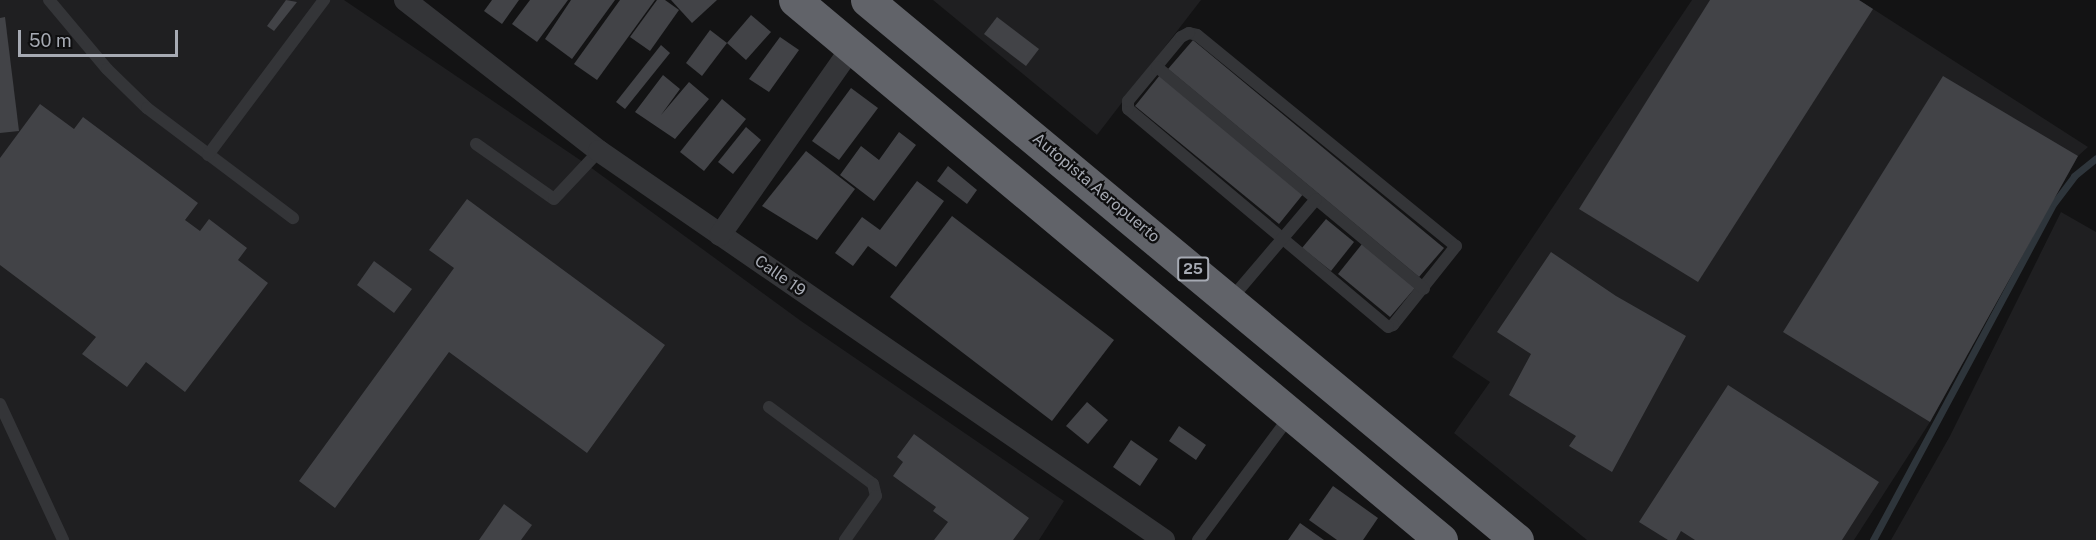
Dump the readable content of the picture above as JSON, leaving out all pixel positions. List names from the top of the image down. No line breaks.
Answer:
{"streets":{"highway":["Autopista Aeropuerto","25"],"street":["Calle 19"]},"scale_bar":"50 m"}
